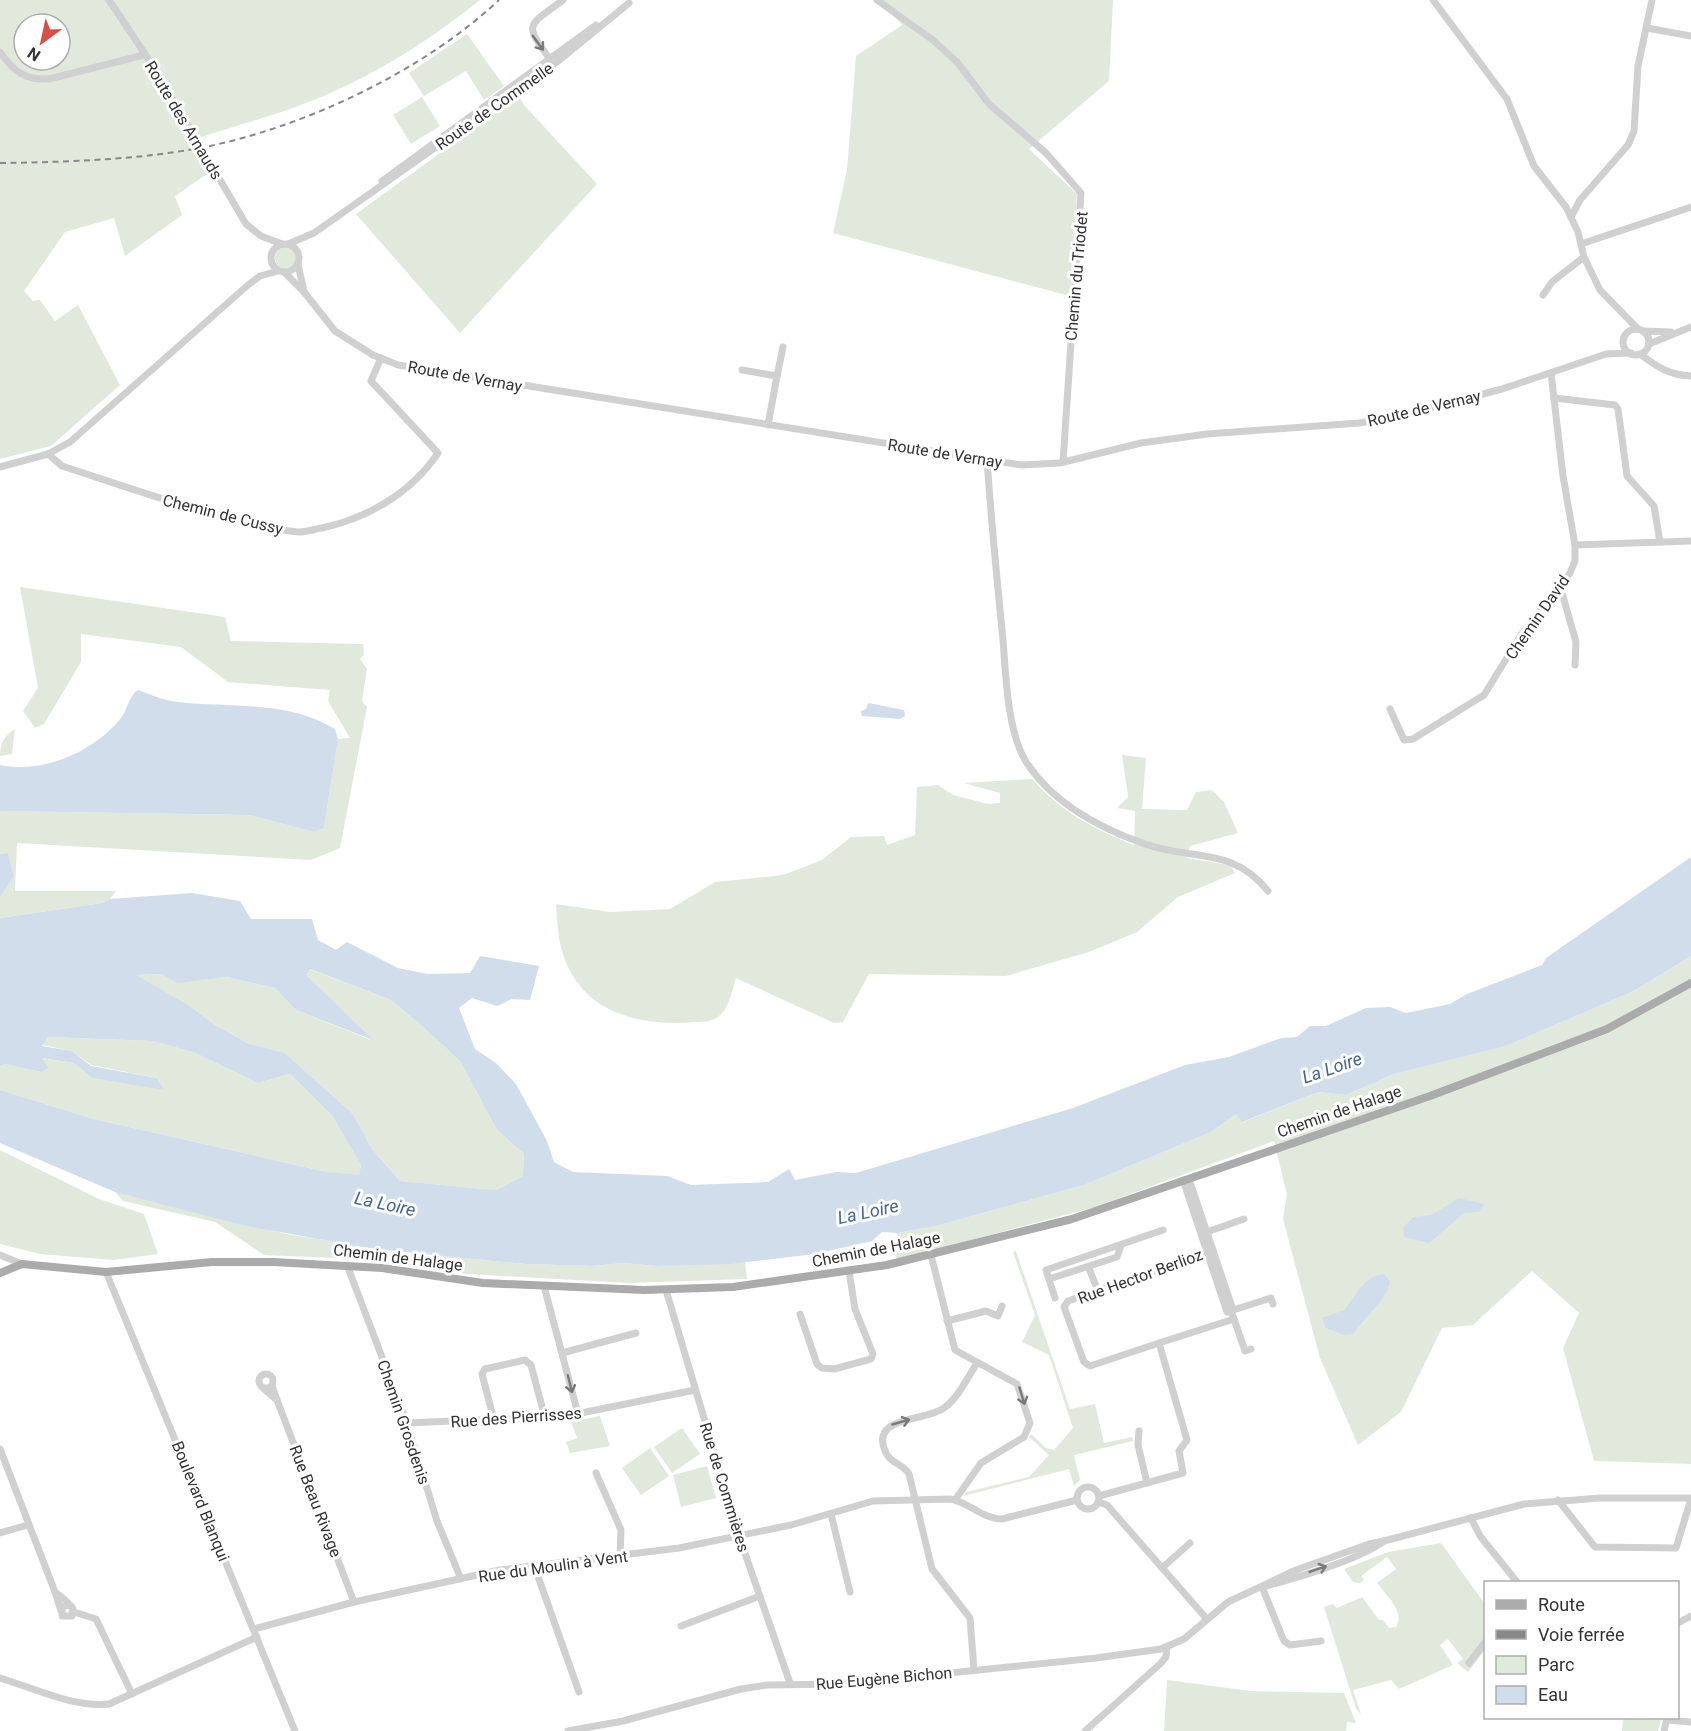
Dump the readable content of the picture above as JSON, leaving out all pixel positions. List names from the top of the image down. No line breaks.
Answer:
{"streets":{"main road":["Chemin de Halage"],"street":["Route de Commelle","Route des Arnauds","Chemin du Triodet","Route de Vernay","Chemin de Cussy","Chemin David","Rue Hector Berlioz","Rue des Pierrisses","Chemin Grosdenis","Rue de Commières","Boulevard Blanqui","Rue Beau Rivage","Rue du Moulin à Vent","Rue Eugène Bichon"]},"crossings":[["Route de Commelle","Route des Arnauds"],["Route de Commelle","Route de Vernay"],["Route des Arnauds","Route de Vernay"],["Chemin du Triodet","Route de Vernay"],["Route de Vernay","Chemin de Cussy"],["Route de Vernay","Chemin David"],["Chemin de Halage","Chemin Grosdenis"],["Chemin de Halage","Rue de Commières"],["Chemin de Halage","Boulevard Blanqui"],["Rue des Pierrisses","Chemin Grosdenis"],["Rue des Pierrisses","Rue de Commières"],["Chemin Grosdenis","Rue du Moulin à Vent"],["Rue de Commières","Rue du Moulin à Vent"],["Rue de Commières","Rue Eugène Bichon"],["Boulevard Blanqui","Rue du Moulin à Vent"],["Rue Beau Rivage","Rue du Moulin à Vent"]],"water":["La Loire"],"legend":["Route","Voie ferrée","Parc","Eau"],"north":"bottom left"}
